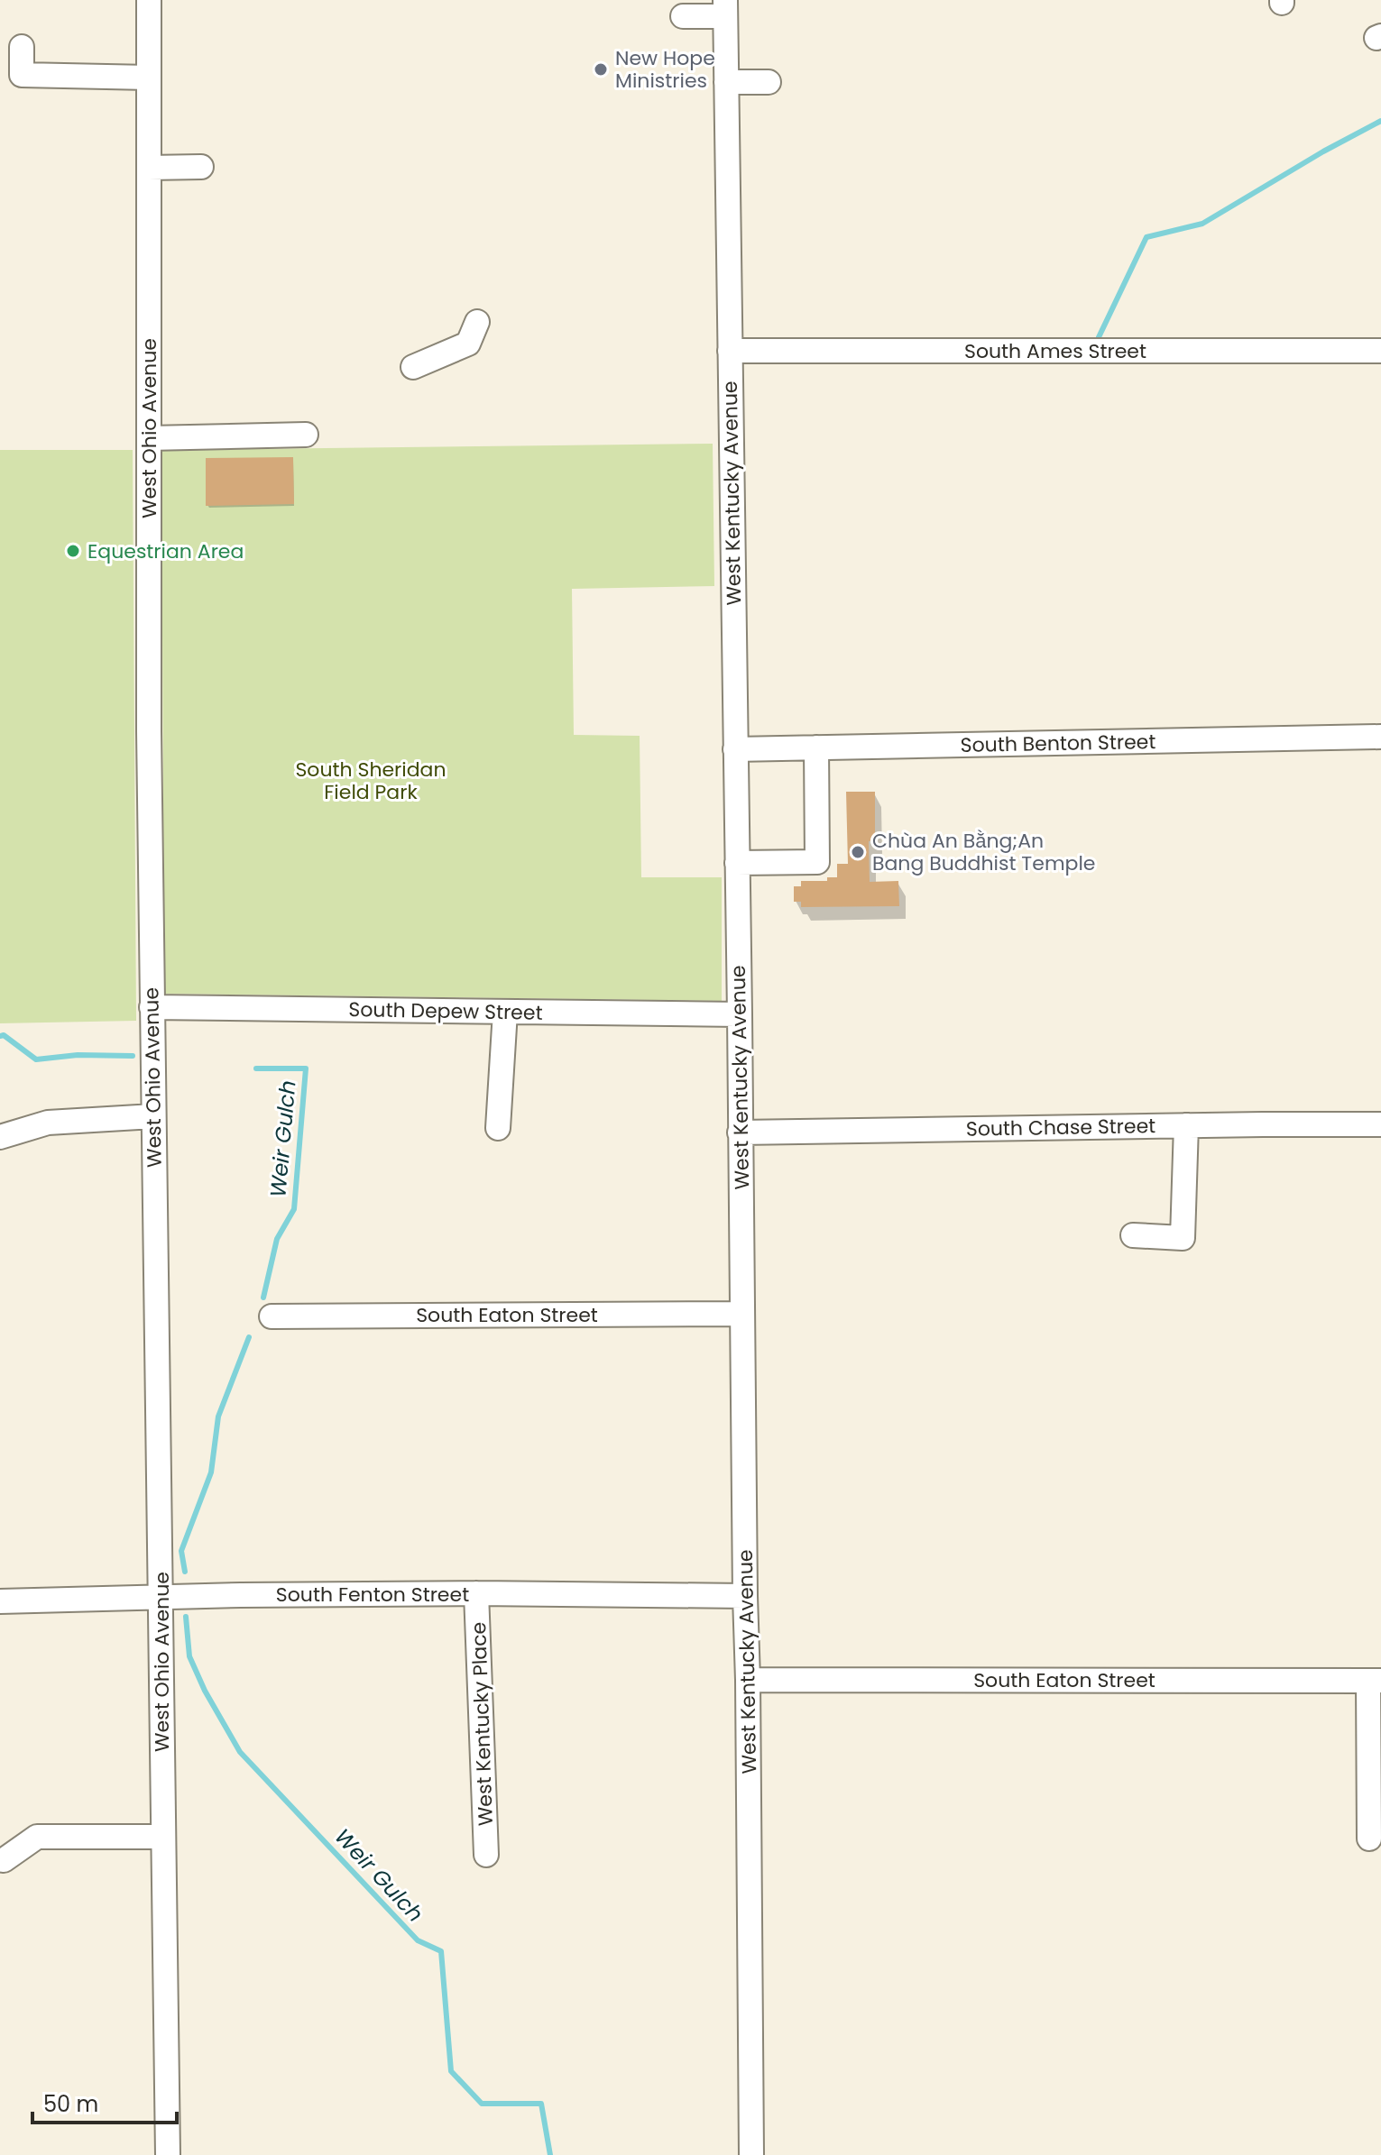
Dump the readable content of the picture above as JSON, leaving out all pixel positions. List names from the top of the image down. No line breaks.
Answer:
{"streets":{"street":["South Ames Street","West Ohio Avenue","West Kentucky Avenue","South Benton Street","South Depew Street","South Chase Street","South Eaton Street","South Fenton Street","West Kentucky Place"]},"crossings":[["South Ames Street","West Kentucky Avenue"],["West Ohio Avenue","South Depew Street"],["West Ohio Avenue","South Fenton Street"],["West Kentucky Avenue","South Benton Street"],["West Kentucky Avenue","South Depew Street"],["West Kentucky Avenue","South Chase Street"],["West Kentucky Avenue","South Eaton Street"],["West Kentucky Avenue","South Fenton Street"],["South Fenton Street","West Kentucky Place"]],"water":["Weir Gulch"],"parks":["South Sheridan Field Park"],"places":["New Hope Ministries","Equestrian Area","Chùa An Bằng;An Bang Buddhist Temple"],"scale_bar":"50 m"}
